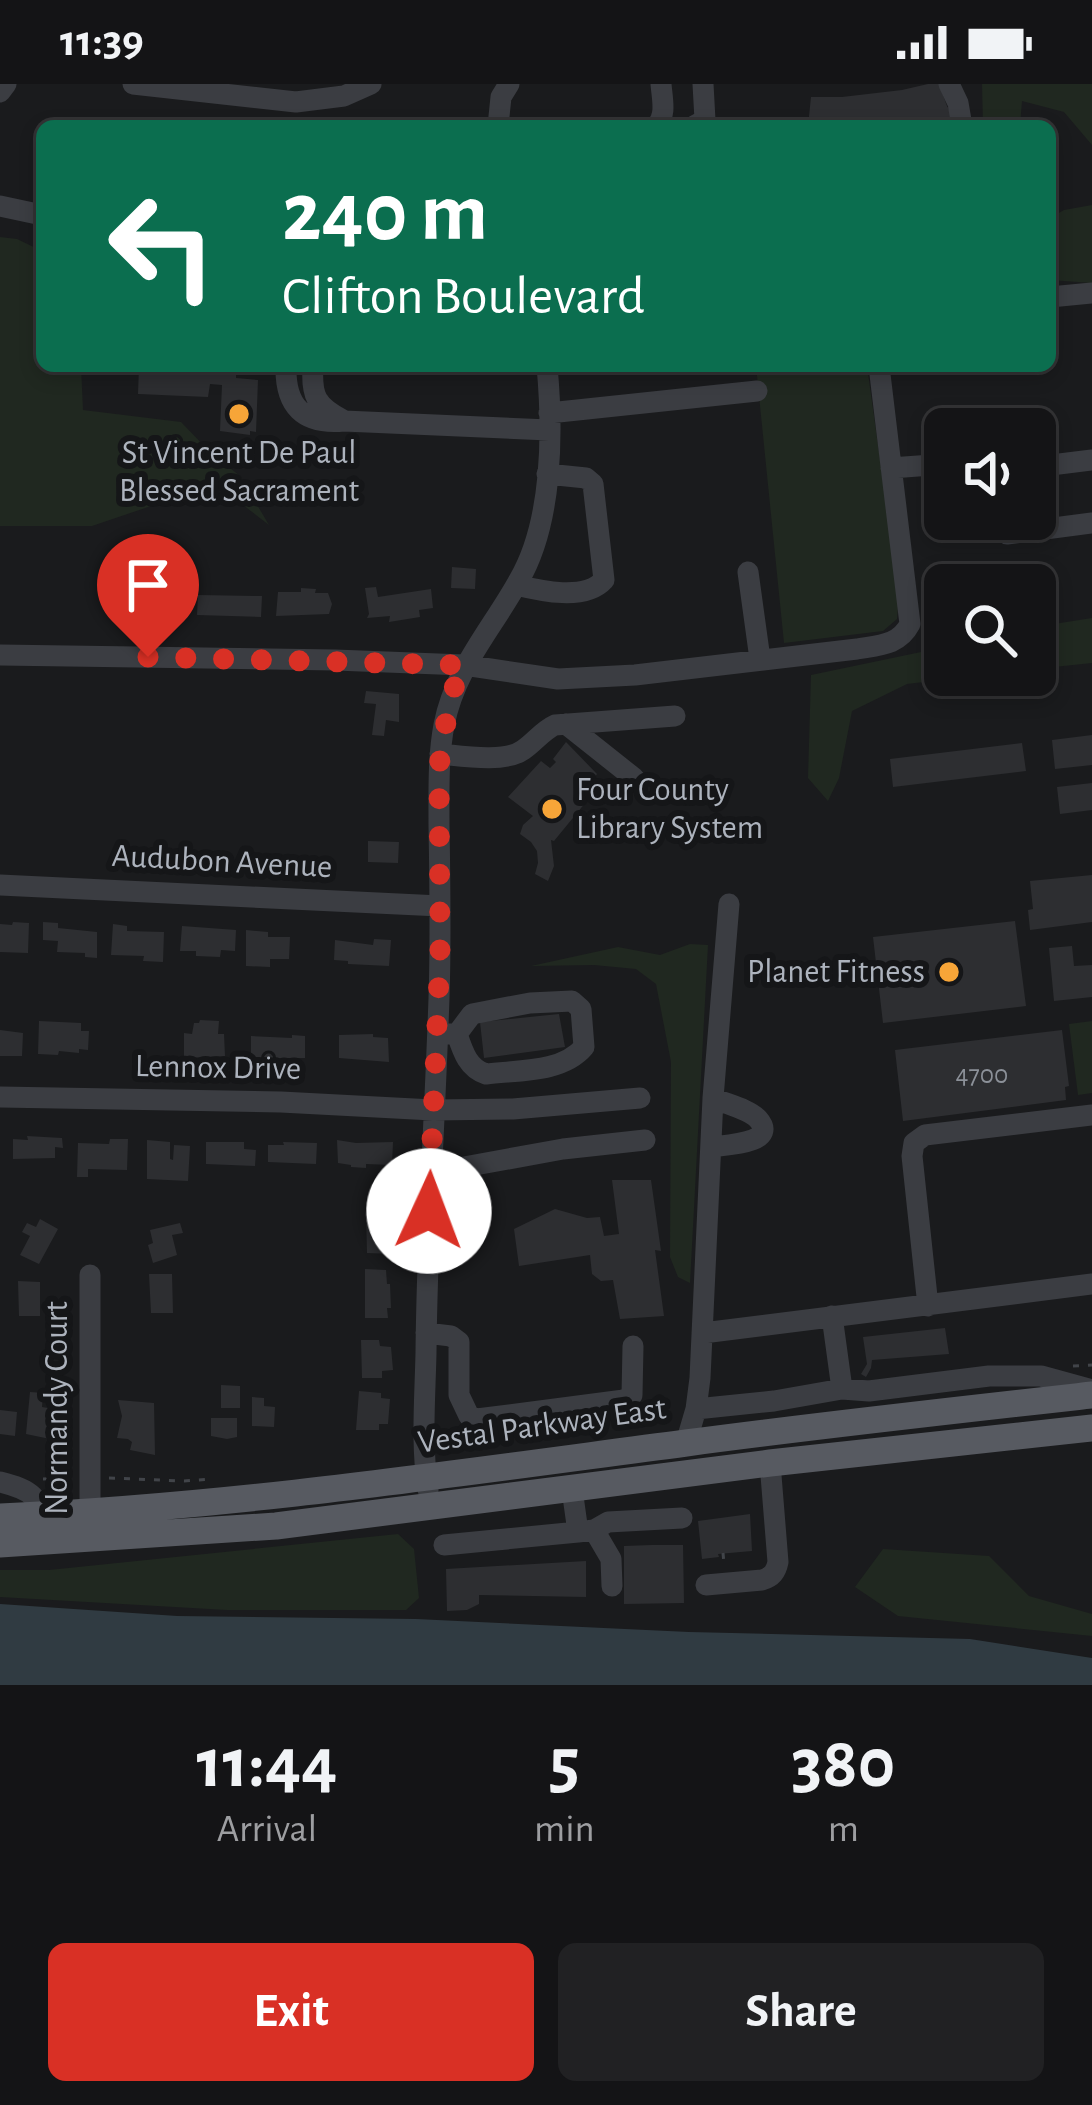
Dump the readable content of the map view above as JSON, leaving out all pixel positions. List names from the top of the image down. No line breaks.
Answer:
{"streets":{"main road":["Vestal Parkway East"],"street":["Audubon Avenue","Lennox Drive","Normandy Court"]},"crossings":[["Normandy Court","Vestal Parkway East"]],"places":["St Vincent De Paul Blessed Sacrament","Four County Library System","Planet Fitness"],"house_numbers":["4700"],"page":{"status":"11:39","turn":["240 m","Clifton Boulevard"],"eta":["11:44","Arrival","5","min","380","m"],"buttons":["Exit","Share"]}}
